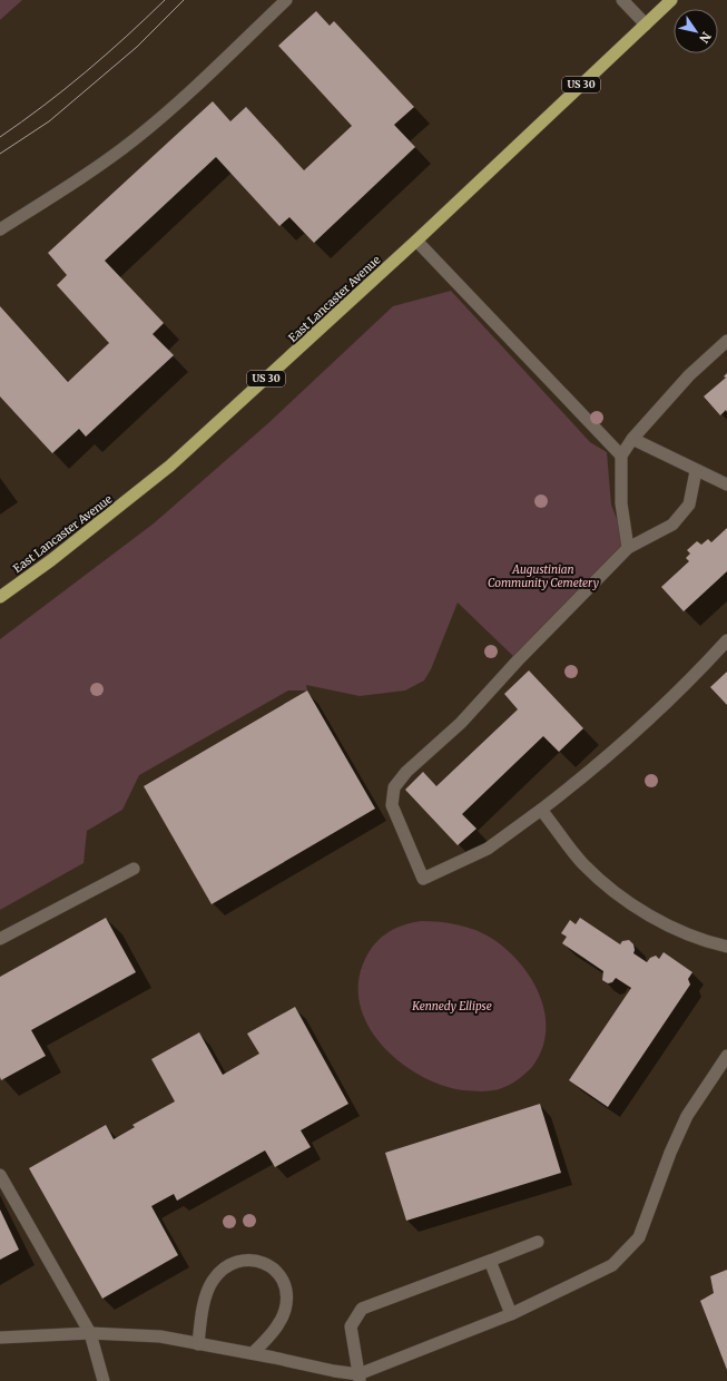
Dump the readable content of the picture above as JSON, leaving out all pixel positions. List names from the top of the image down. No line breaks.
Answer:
{"streets":{"highway":["US 30","East Lancaster Avenue"]},"parks":["Augustinian Community Cemetery","Kennedy Ellipse"],"north":"bottom right"}
